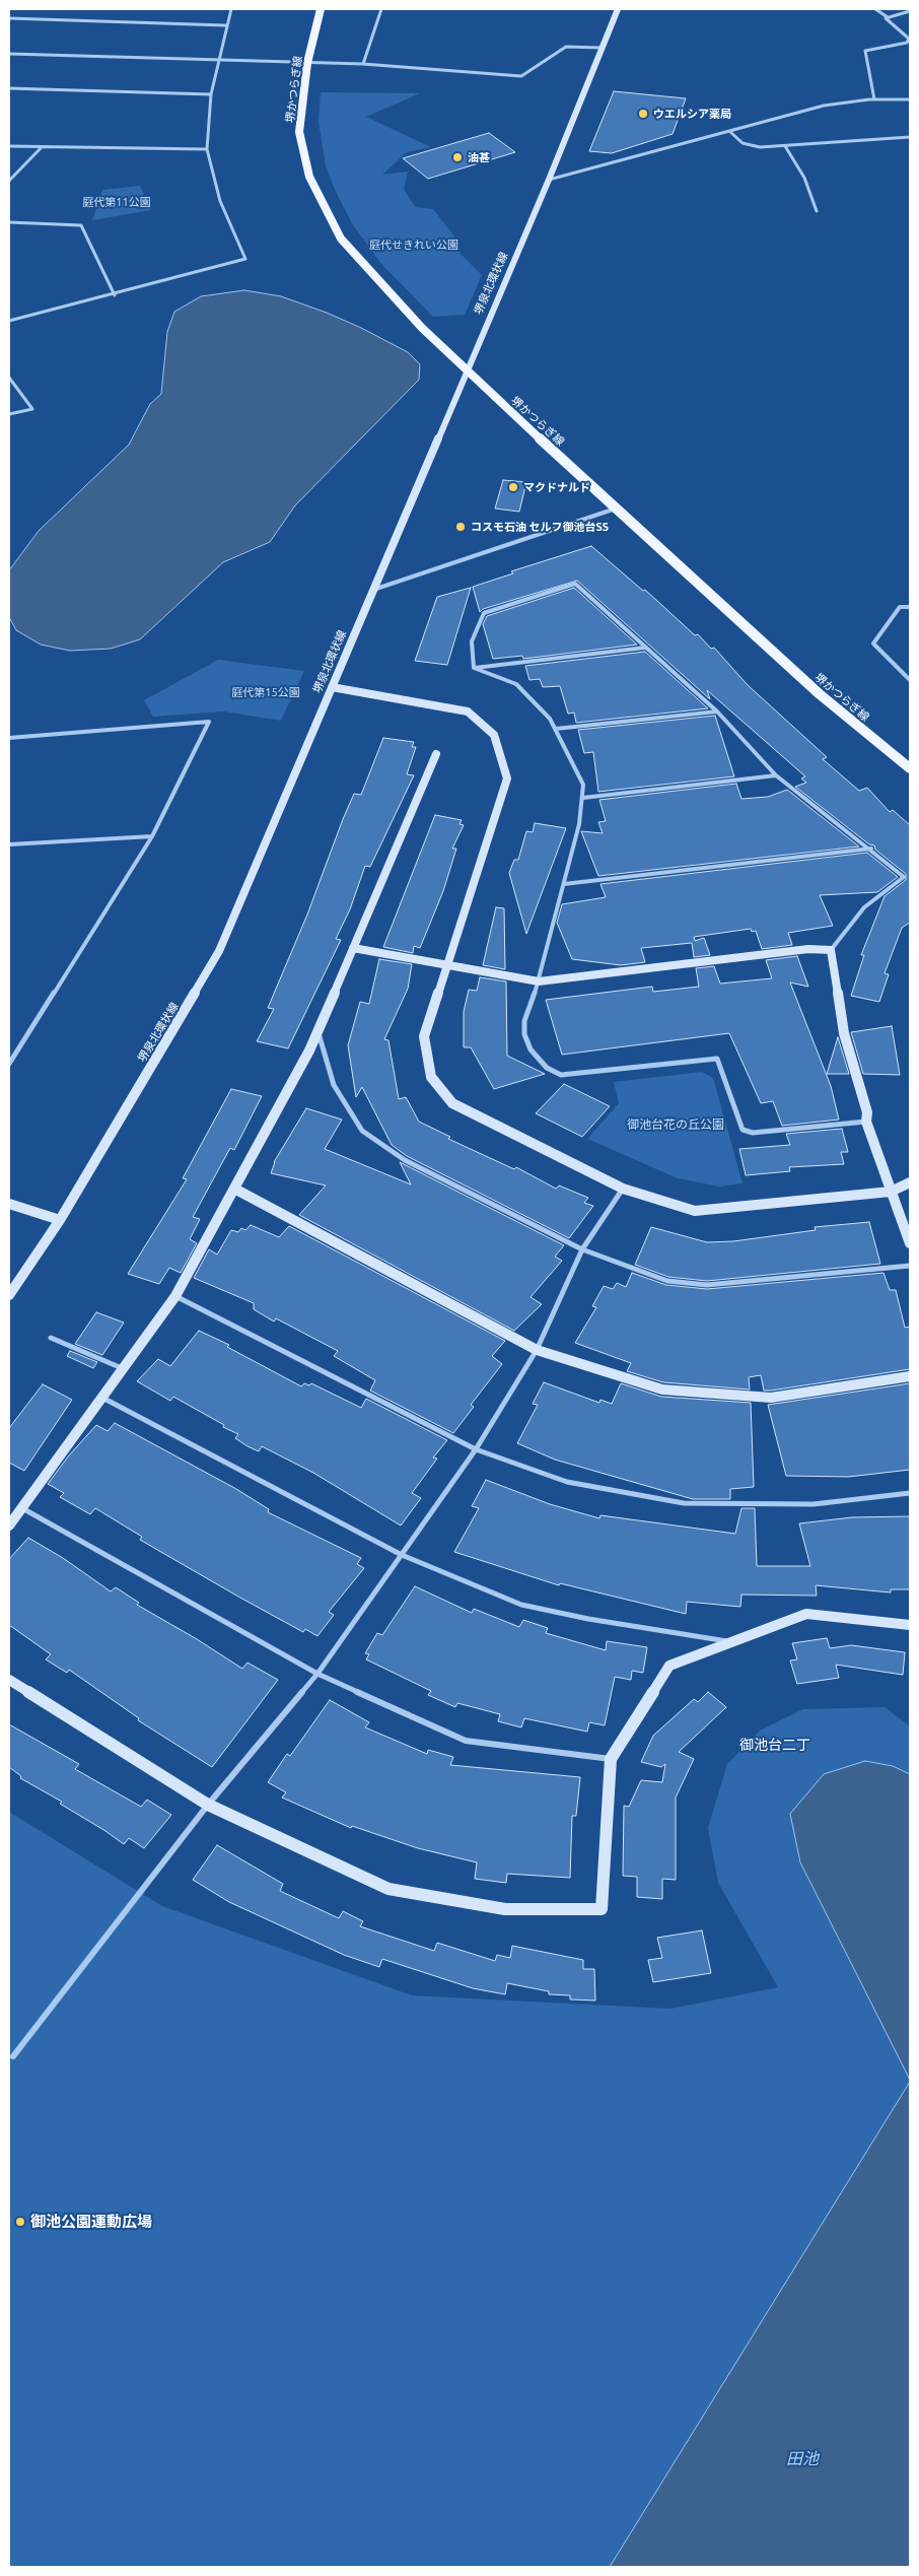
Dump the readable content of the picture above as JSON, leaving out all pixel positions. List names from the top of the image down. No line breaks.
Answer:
{"streets":{"main road":["堺かつらぎ線"],"street":["堺泉北環状線"]},"crossings":[["堺かつらぎ線","堺泉北環状線"]],"districts":["御池台二丁"],"water":["田池"],"parks":["庭代第11公園","庭代せきれい公園","庭代第15公園","御池台花の丘公園"],"places":["ウエルシア薬局","油甚","マクドナルド","コスモ石油 セルフ御池台SS","御池公園運動広場"]}
